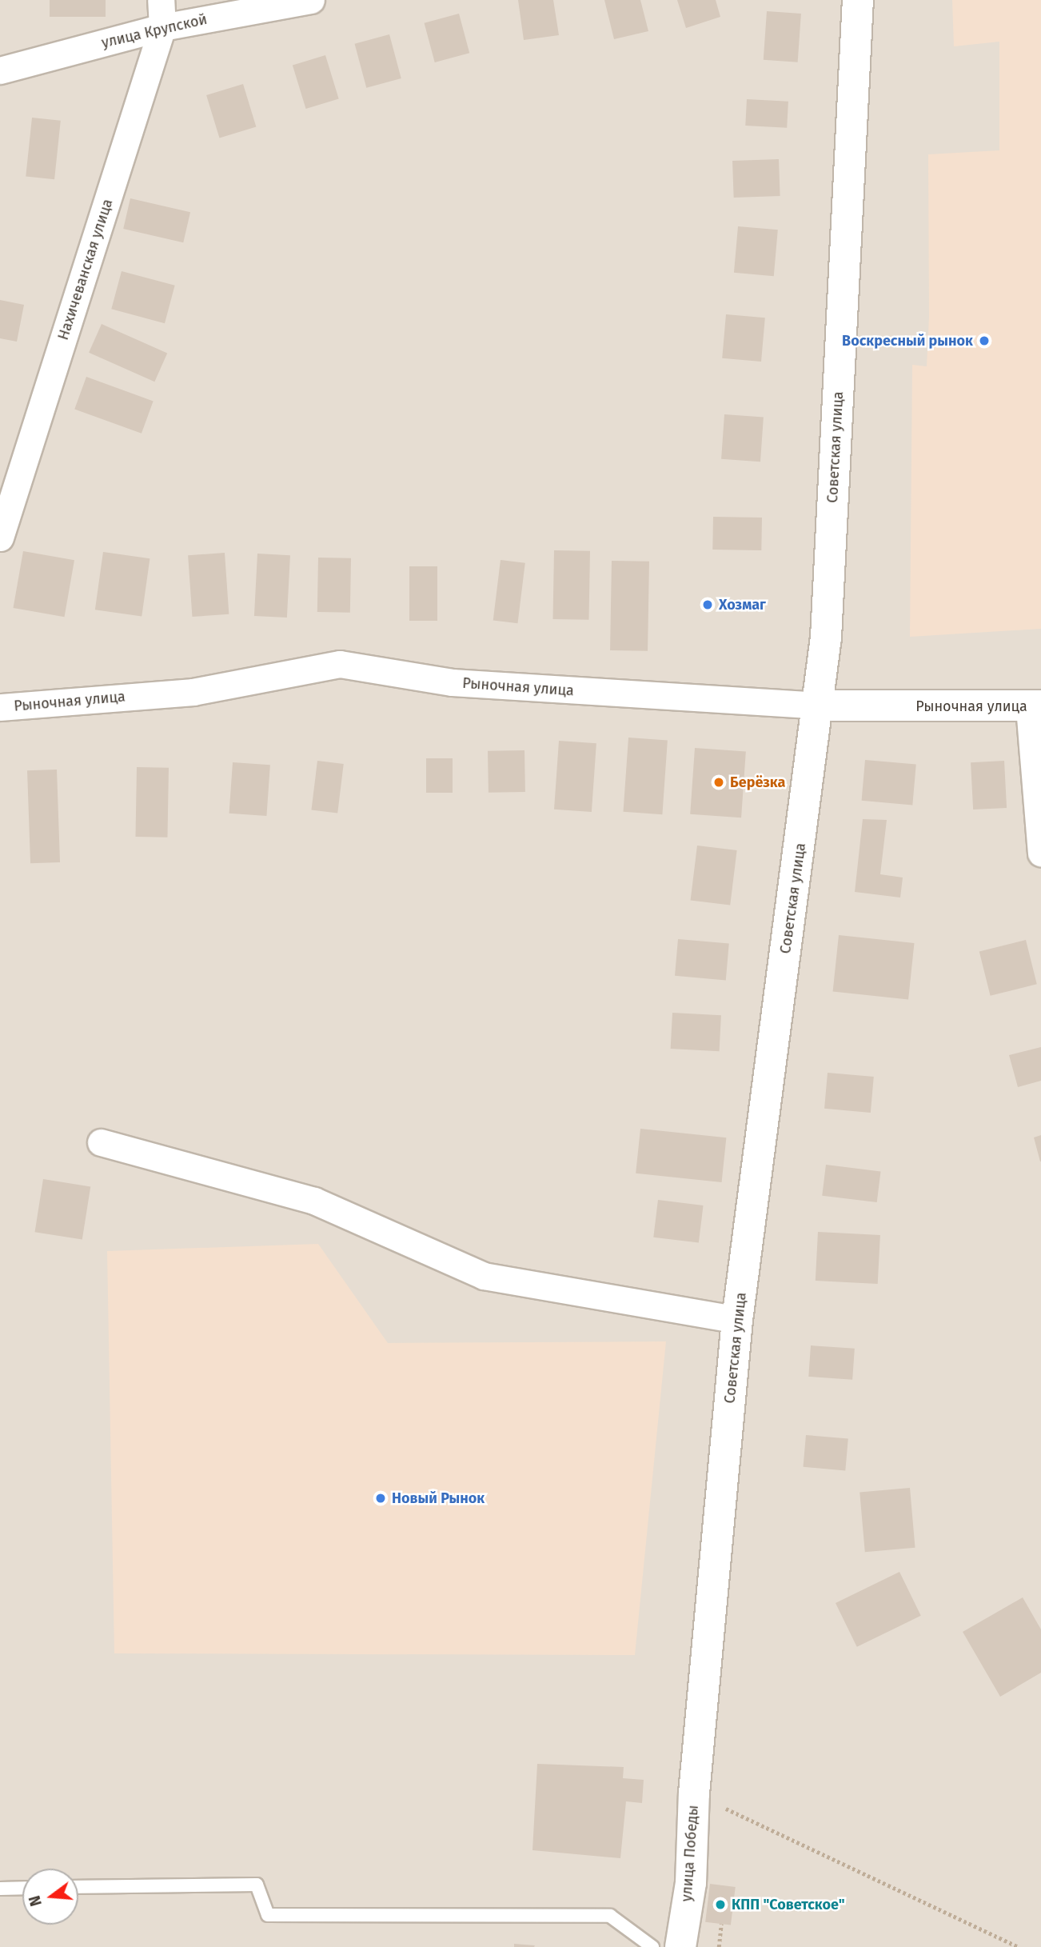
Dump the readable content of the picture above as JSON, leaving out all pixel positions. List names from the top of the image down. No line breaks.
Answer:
{"streets":{"street":["улица Крупской","Нахичеванская улица","Советская улица","Рыночная улица","улица Победы"]},"crossings":[["улица Крупской","Нахичеванская улица"],["Советская улица","Рыночная улица"],["Советская улица","улица Победы"]],"places":["Воскресный рынок","Хозмаг","Берёзка","Новый Рынок","КПП \"Советское\""],"north":"left"}
